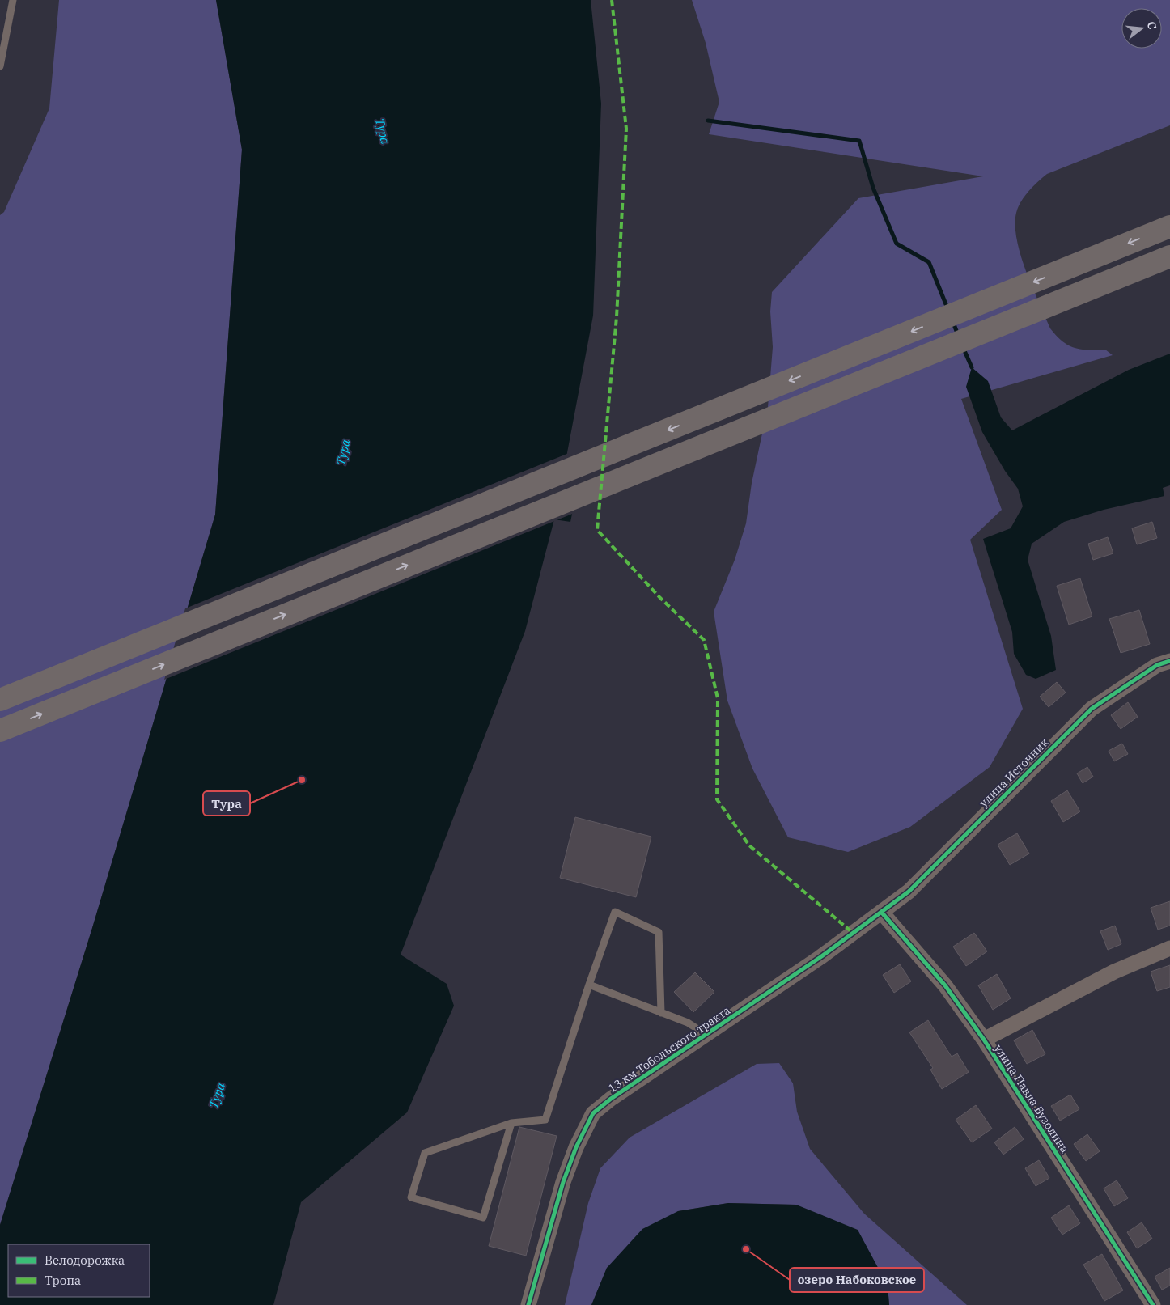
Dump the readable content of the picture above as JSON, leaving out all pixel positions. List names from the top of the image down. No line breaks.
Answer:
{"streets":{"street":["улица Источник","13 км Тобольского тракта","улица Павла Бузолина"]},"crossings":[["улица Источник","13 км Тобольского тракта"],["улица Источник","улица Павла Бузолина"],["13 км Тобольского тракта","улица Павла Бузолина"]],"water":["Тура"],"places":["Тура","озеро Набоковское"],"legend":["Велодорожка","Тропа"],"north":"right"}
